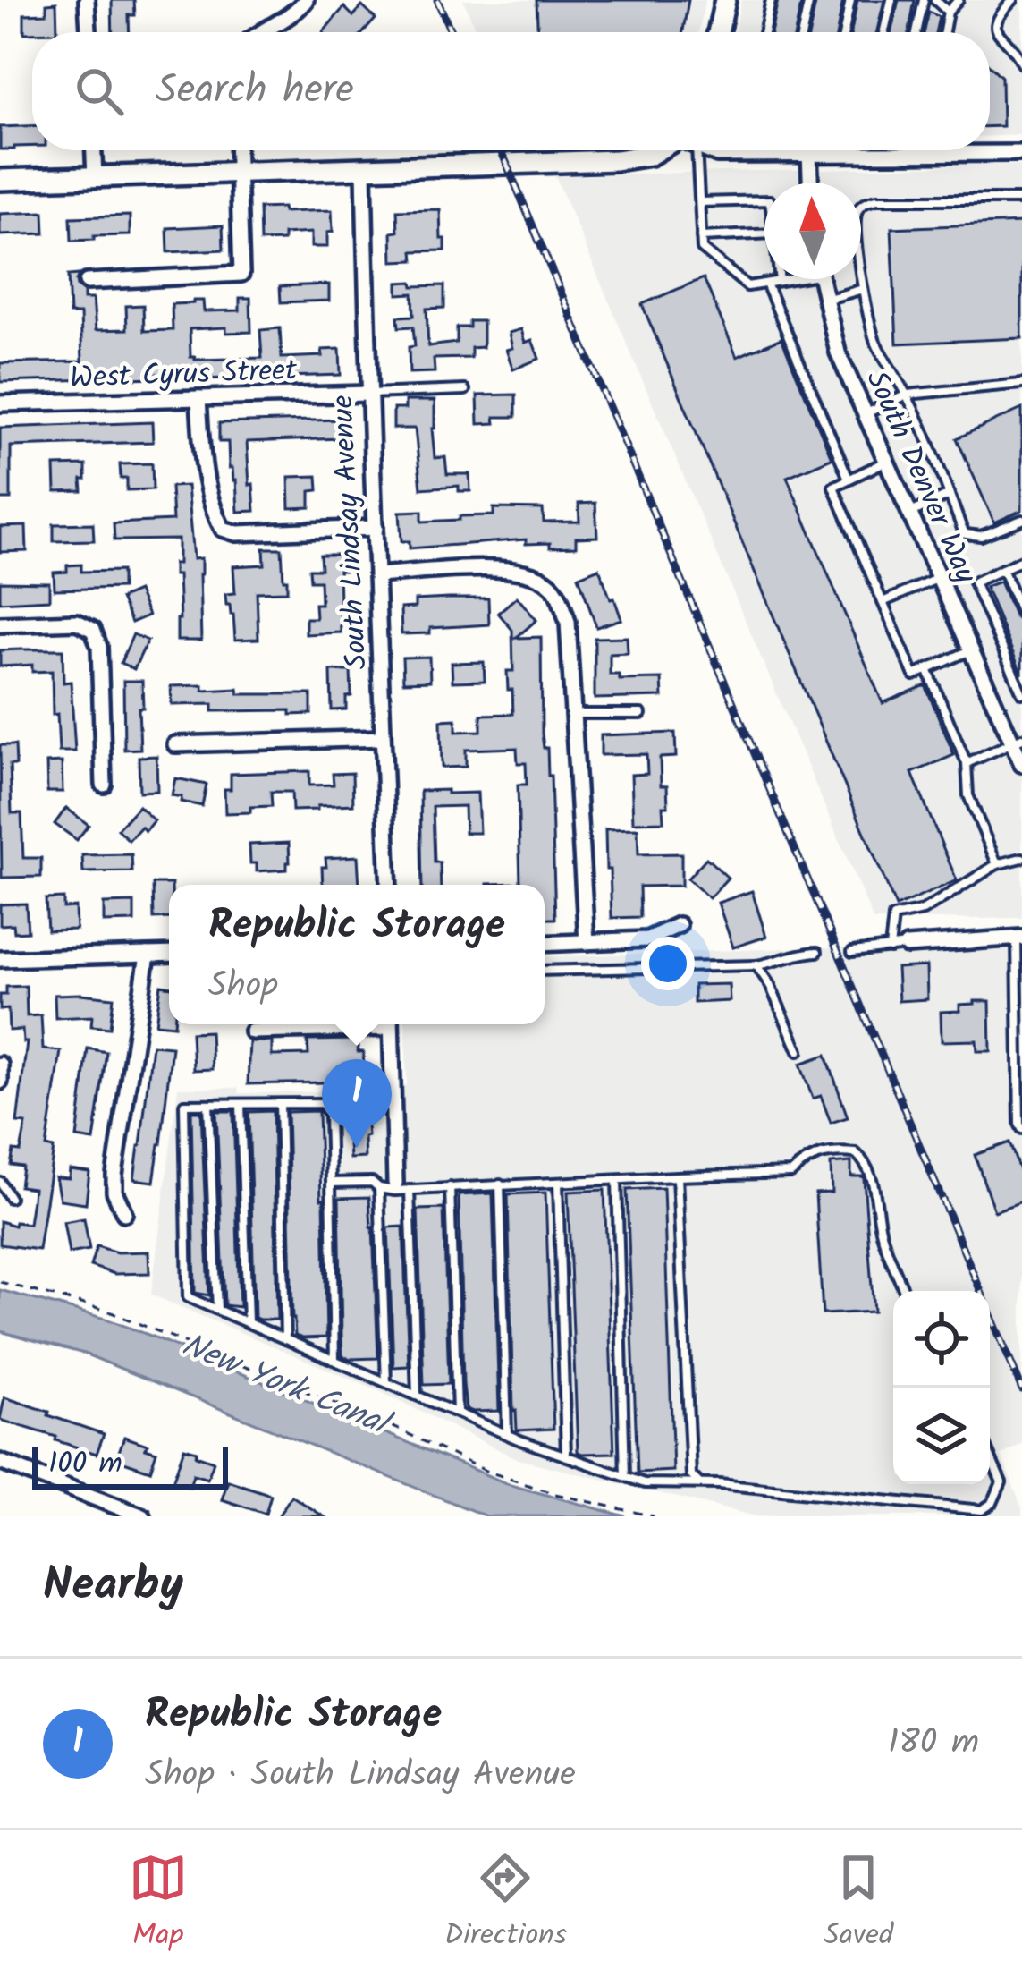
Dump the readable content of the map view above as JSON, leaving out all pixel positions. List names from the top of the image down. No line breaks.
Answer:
{"streets":{"street":["West Cyrus Street","South Denver Way","South Lindsay Avenue"]},"crossings":[["West Cyrus Street","South Lindsay Avenue"]],"water":["New York Canal"],"scale_bar":"100 m","north":"top","page":{"search":"Search here","popup":["Republic Storage","Shop"],"pins":"1","scale":"100 m","heading":"Nearby","list":[{"mark":"1","name":"Republic Storage","note":"Shop · South Lindsay Avenue","value":"180 m"}],"nav":["Map","Directions","Saved"]}}
